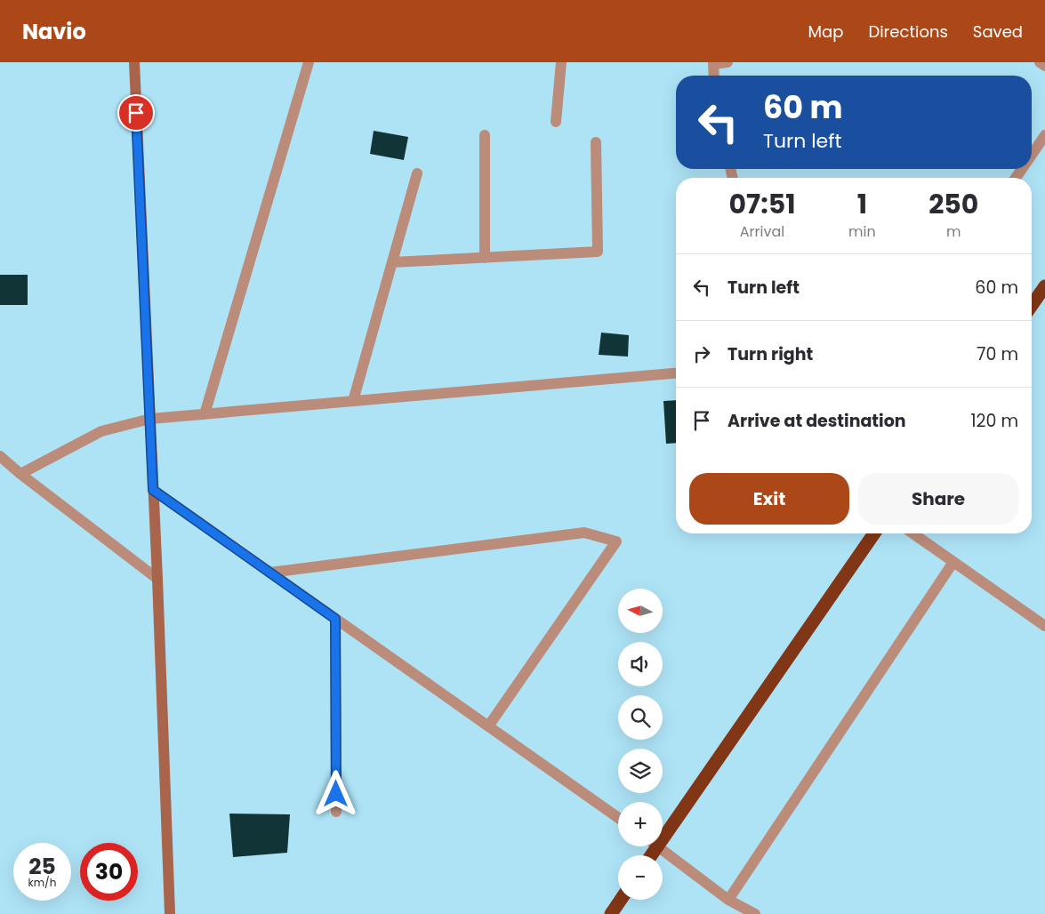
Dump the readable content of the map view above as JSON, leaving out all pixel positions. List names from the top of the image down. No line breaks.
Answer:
{"north":"left","page":{"header":"Navio","nav":["Map","Directions","Saved"],"turn":["60 m","Turn left"],"eta":["07:51","Arrival","1","min","250","m"],"list":[{"name":"Turn left","value":"60 m"},{"name":"Turn right","value":"70 m"},{"name":"Arrive at destination","value":"120 m"}],"buttons":["Exit","Share"],"map_buttons":["+","−"],"speed":"25 km/h","limit":"30"}}
